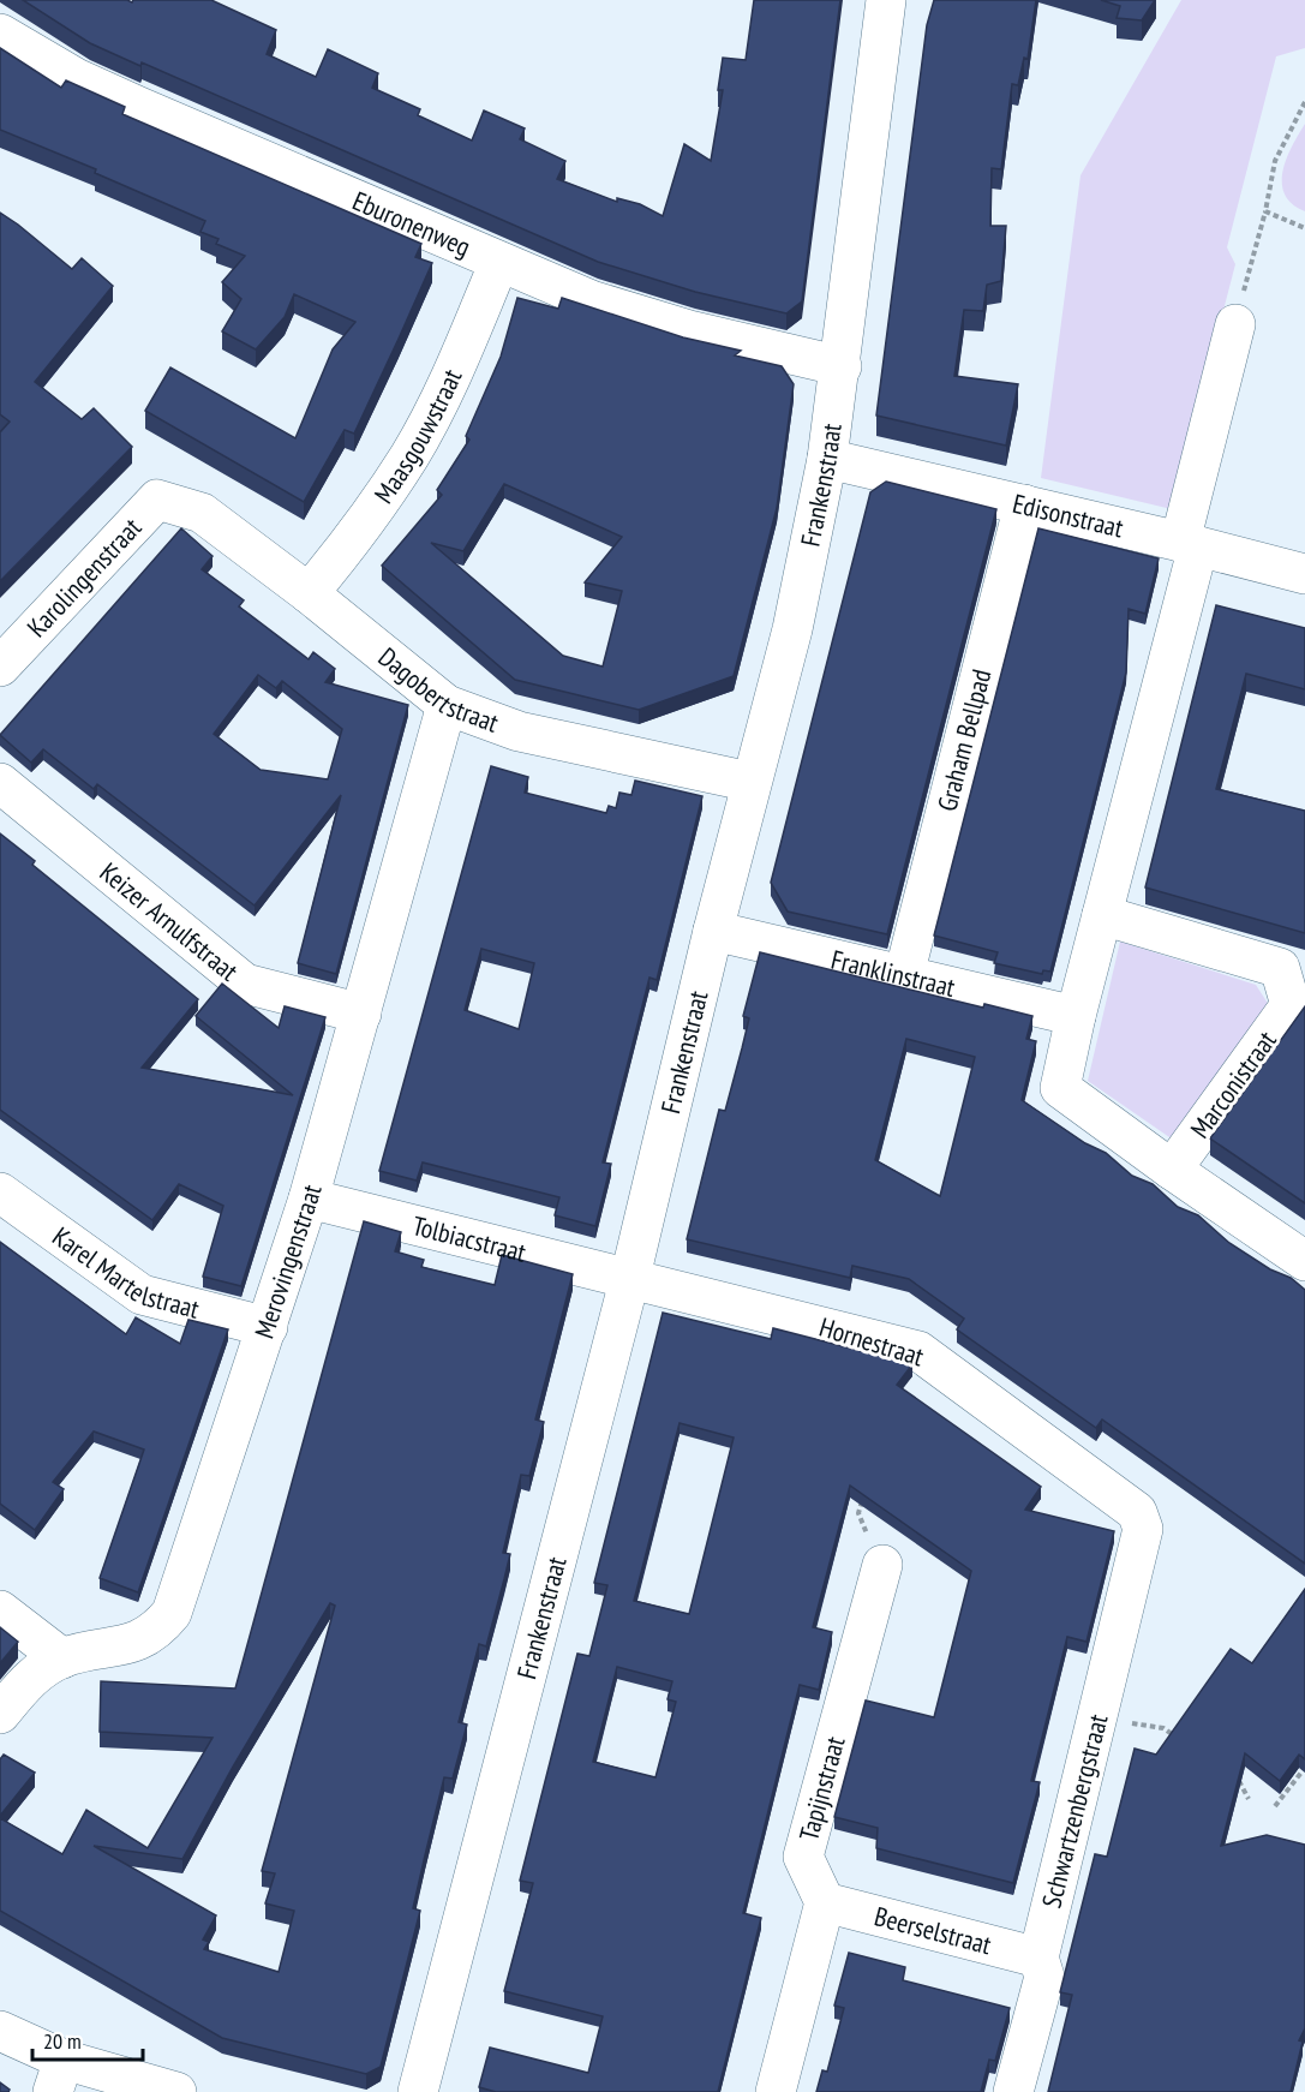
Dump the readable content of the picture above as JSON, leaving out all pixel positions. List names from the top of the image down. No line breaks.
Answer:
{"streets":{"street":["Eburonenweg","Maasgouwstraat","Frankenstraat","Edisonstraat","Karolingenstraat","Dagobertstraat","Graham Bellpad","Keizer Arnulfstraat","Franklinstraat","Marconistraat","Tolbiacstraat","Merovingenstraat","Karel Martelstraat","Hornestraat","Tapijnstraat","Schwartzenbergstraat","Beerselstraat"]},"crossings":[["Eburonenweg","Maasgouwstraat"],["Eburonenweg","Frankenstraat"],["Maasgouwstraat","Dagobertstraat"],["Frankenstraat","Edisonstraat"],["Frankenstraat","Dagobertstraat"],["Frankenstraat","Franklinstraat"],["Frankenstraat","Tolbiacstraat"],["Frankenstraat","Hornestraat"],["Edisonstraat","Graham Bellpad"],["Karolingenstraat","Dagobertstraat"],["Dagobertstraat","Merovingenstraat"],["Graham Bellpad","Franklinstraat"],["Keizer Arnulfstraat","Merovingenstraat"],["Tolbiacstraat","Merovingenstraat"],["Tolbiacstraat","Hornestraat"],["Merovingenstraat","Karel Martelstraat"],["Hornestraat","Schwartzenbergstraat"],["Tapijnstraat","Beerselstraat"],["Schwartzenbergstraat","Beerselstraat"]],"scale_bar":"20 m"}
